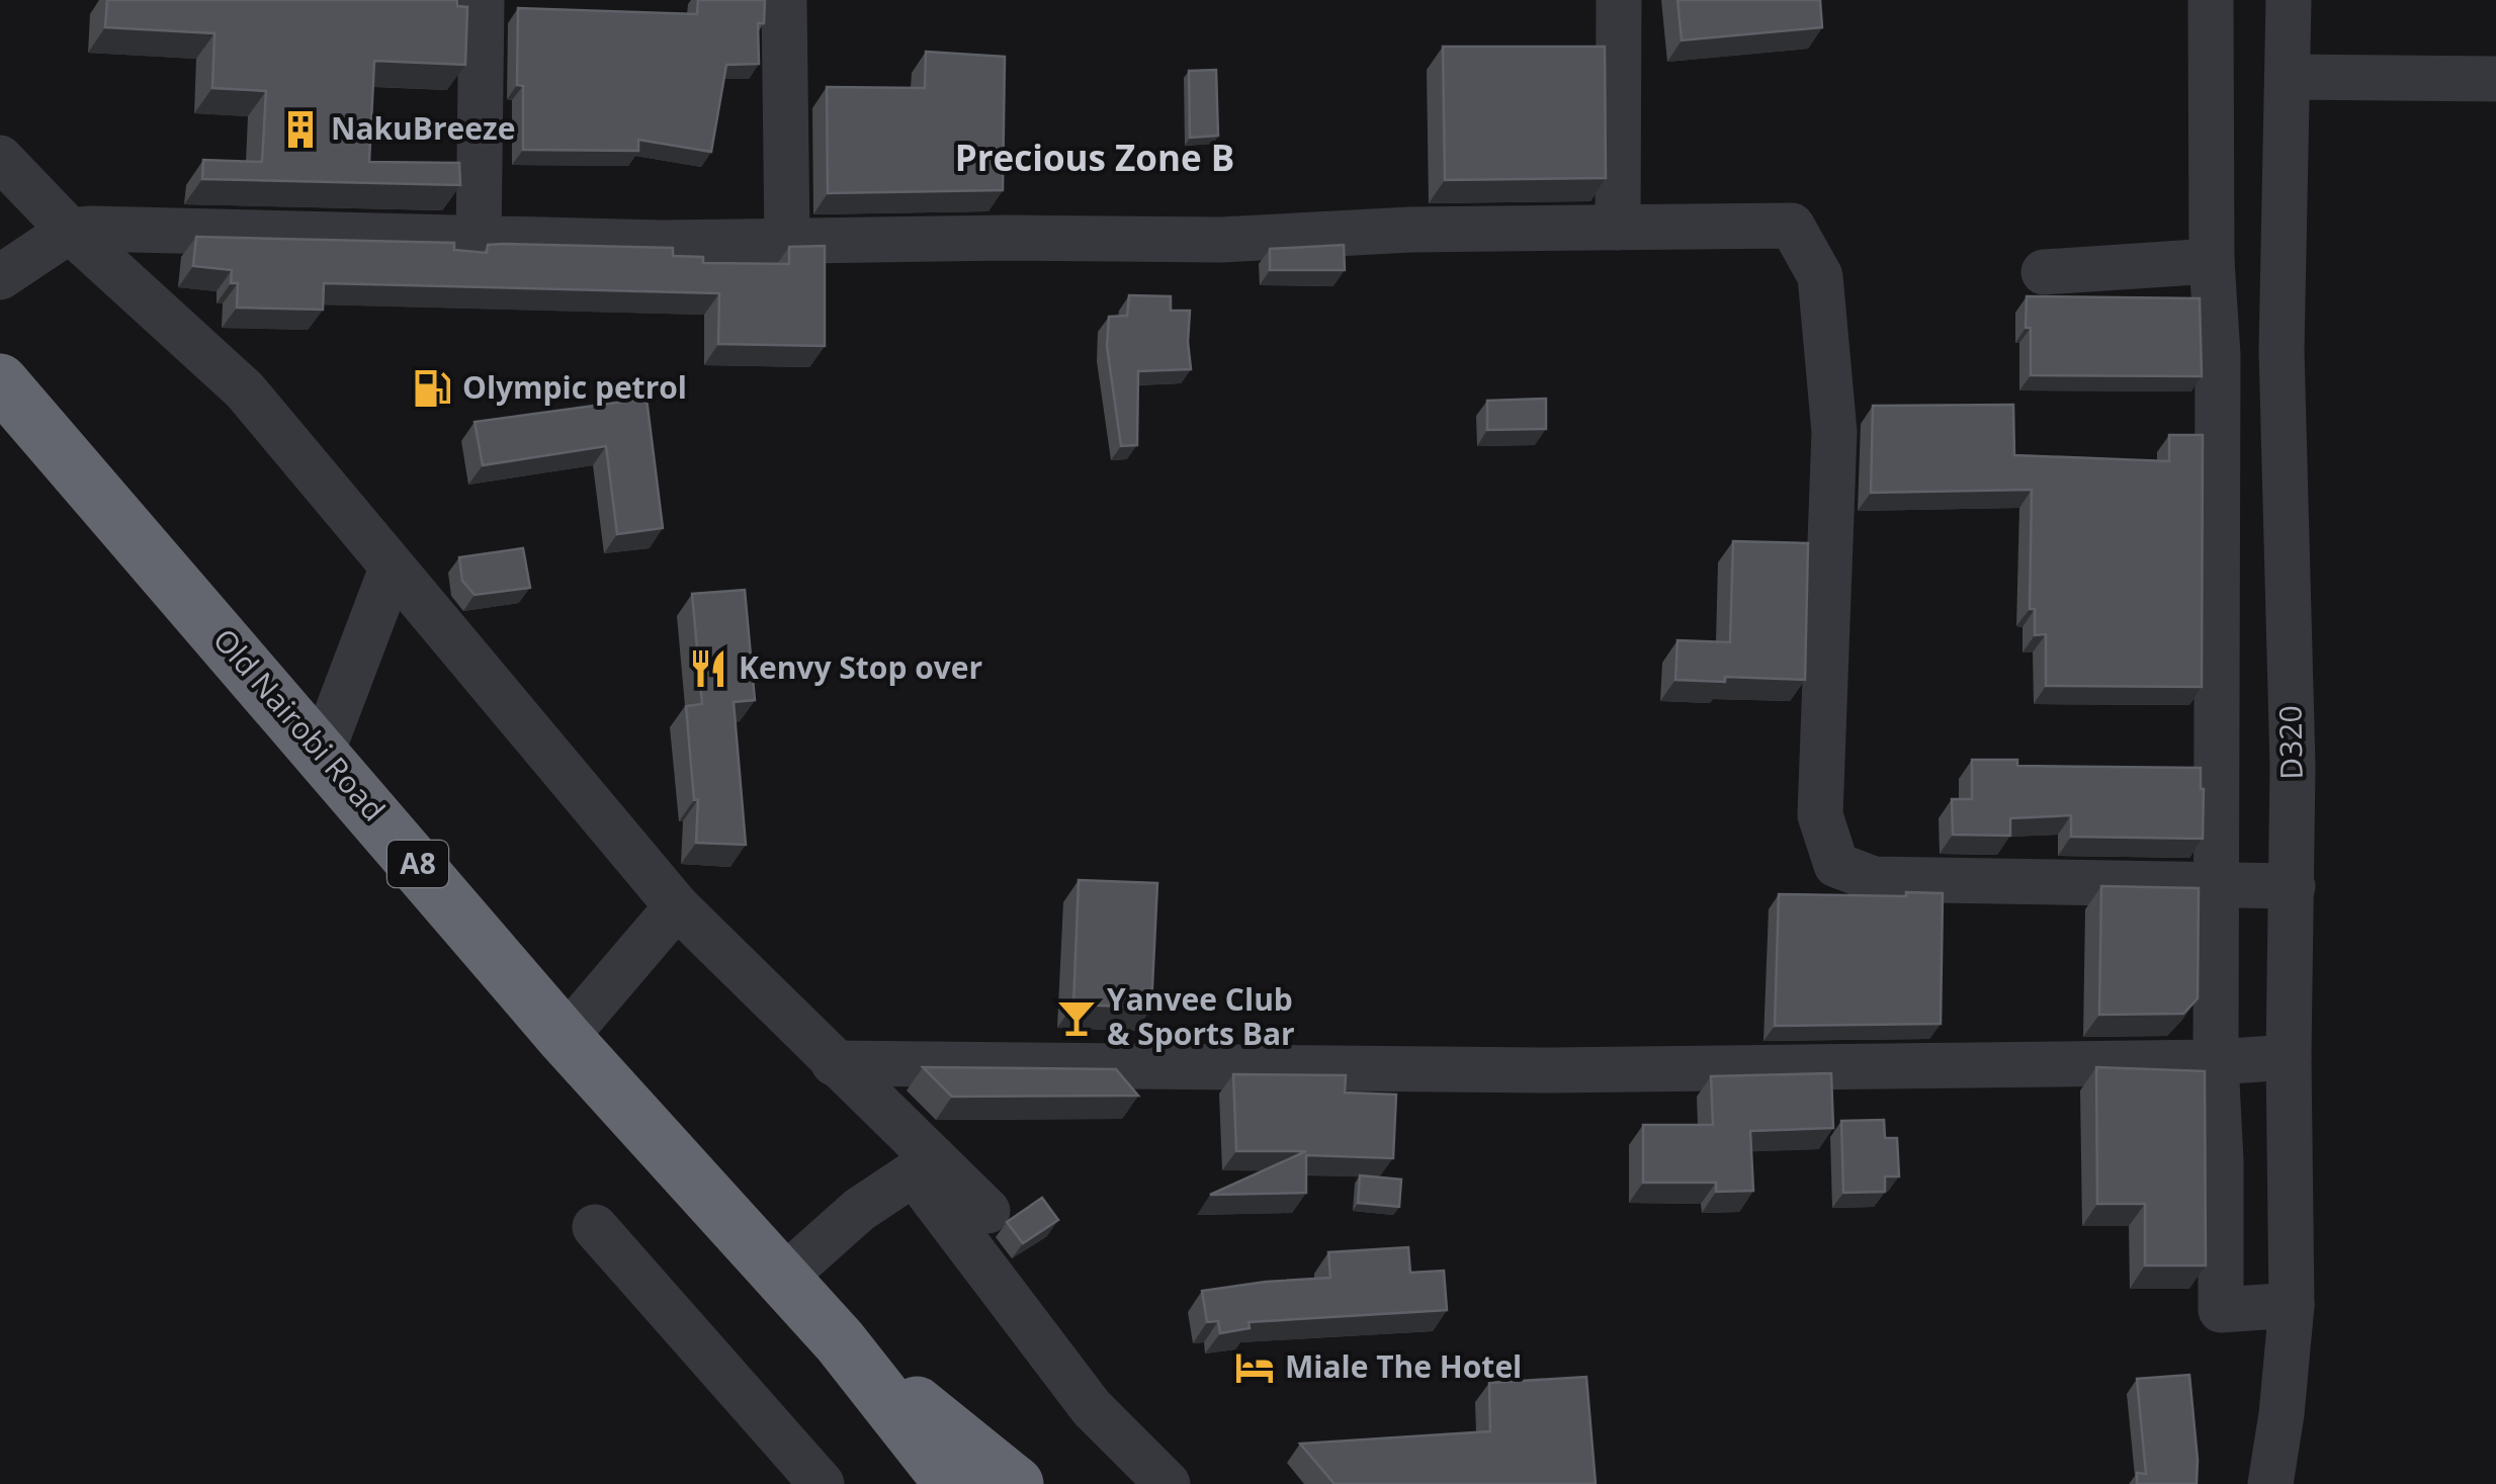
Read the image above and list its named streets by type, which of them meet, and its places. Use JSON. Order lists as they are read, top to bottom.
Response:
{
  "streets": {
    "highway": ["Old Nairobi Road", "A8"],
    "street": ["D320"]
  },
  "districts": ["Precious Zone B"],
  "places": {
    "building": ["NakuBreeze"],
    "fuel station": ["Olympic petrol"],
    "restaurant": ["Kenvy Stop over"],
    "bar": ["Yanvee Club & Sports Bar"],
    "hotel": ["Miale The Hotel"]
  }
}
